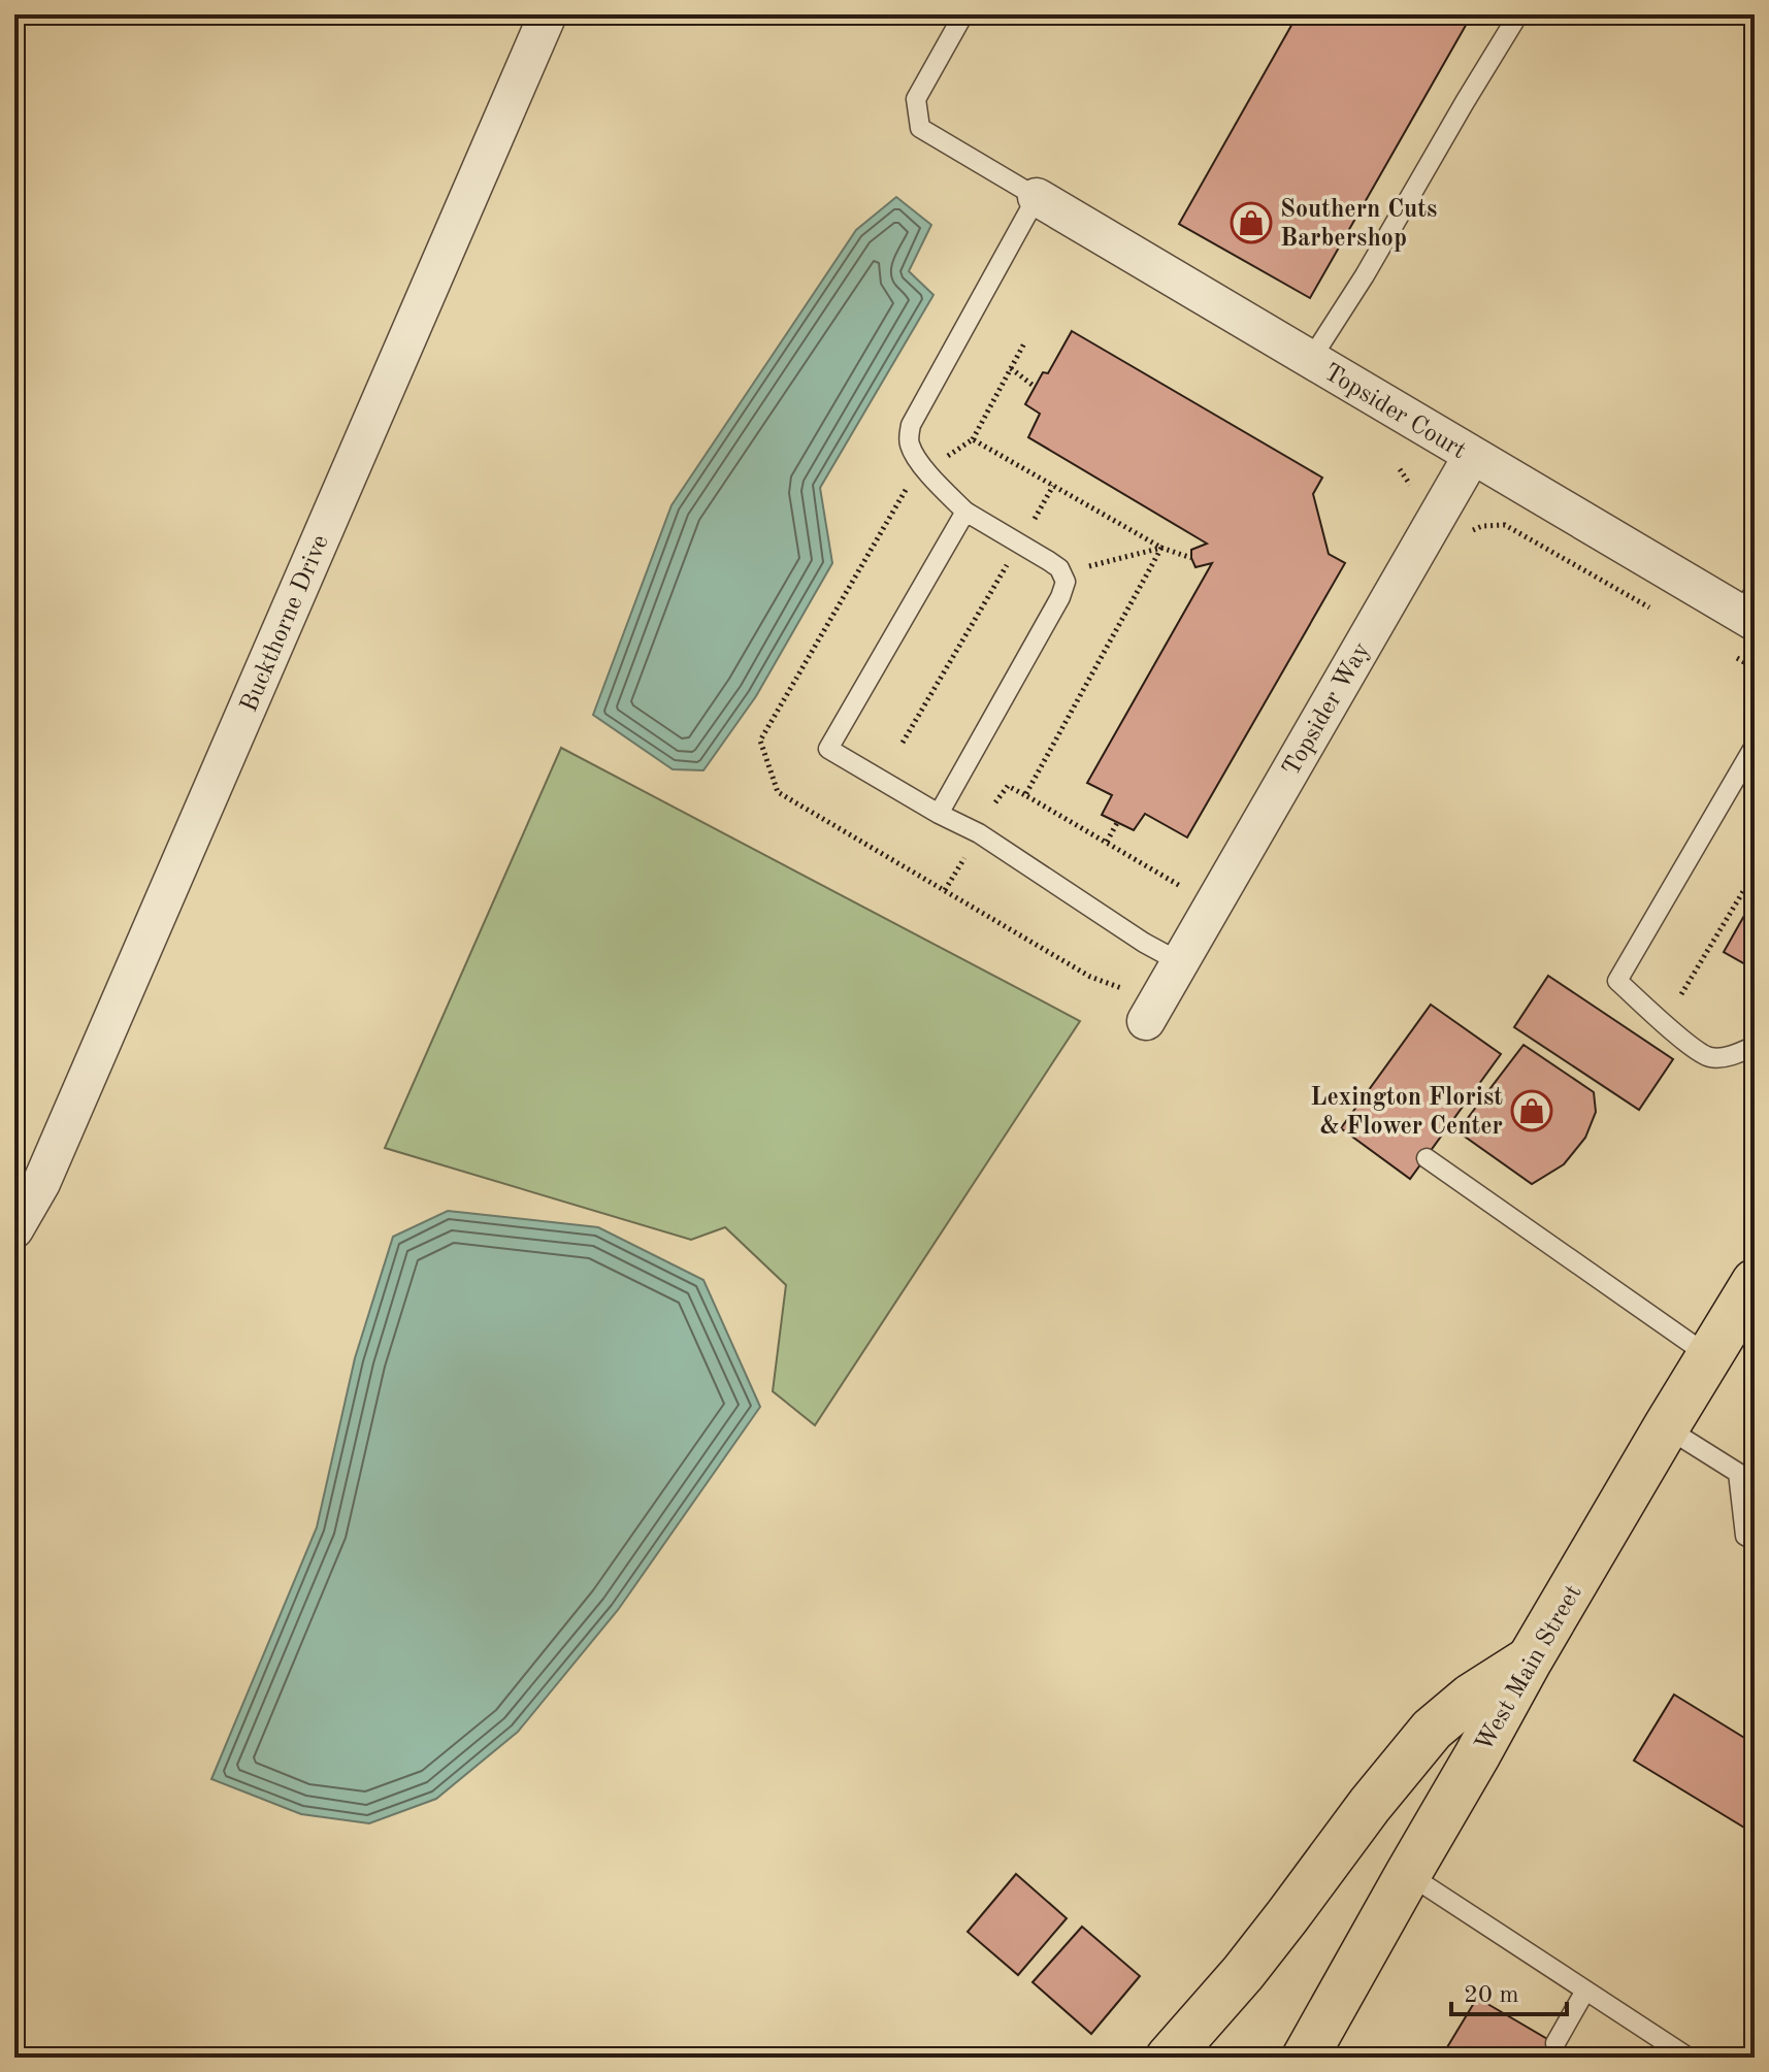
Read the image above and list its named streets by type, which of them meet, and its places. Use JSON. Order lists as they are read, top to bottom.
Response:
{
  "streets": {
    "main road": ["West Main Street"],
    "street": ["Topsider Court", "Buckthorne Drive", "Topsider Way"]
  },
  "crossings": [
    ["Topsider Court", "Topsider Way"]
  ],
  "places": {
    "shop": ["Southern Cuts Barbershop", "Lexington Florist & Flower Center"]
  },
  "scale_bar": "20 m"
}
